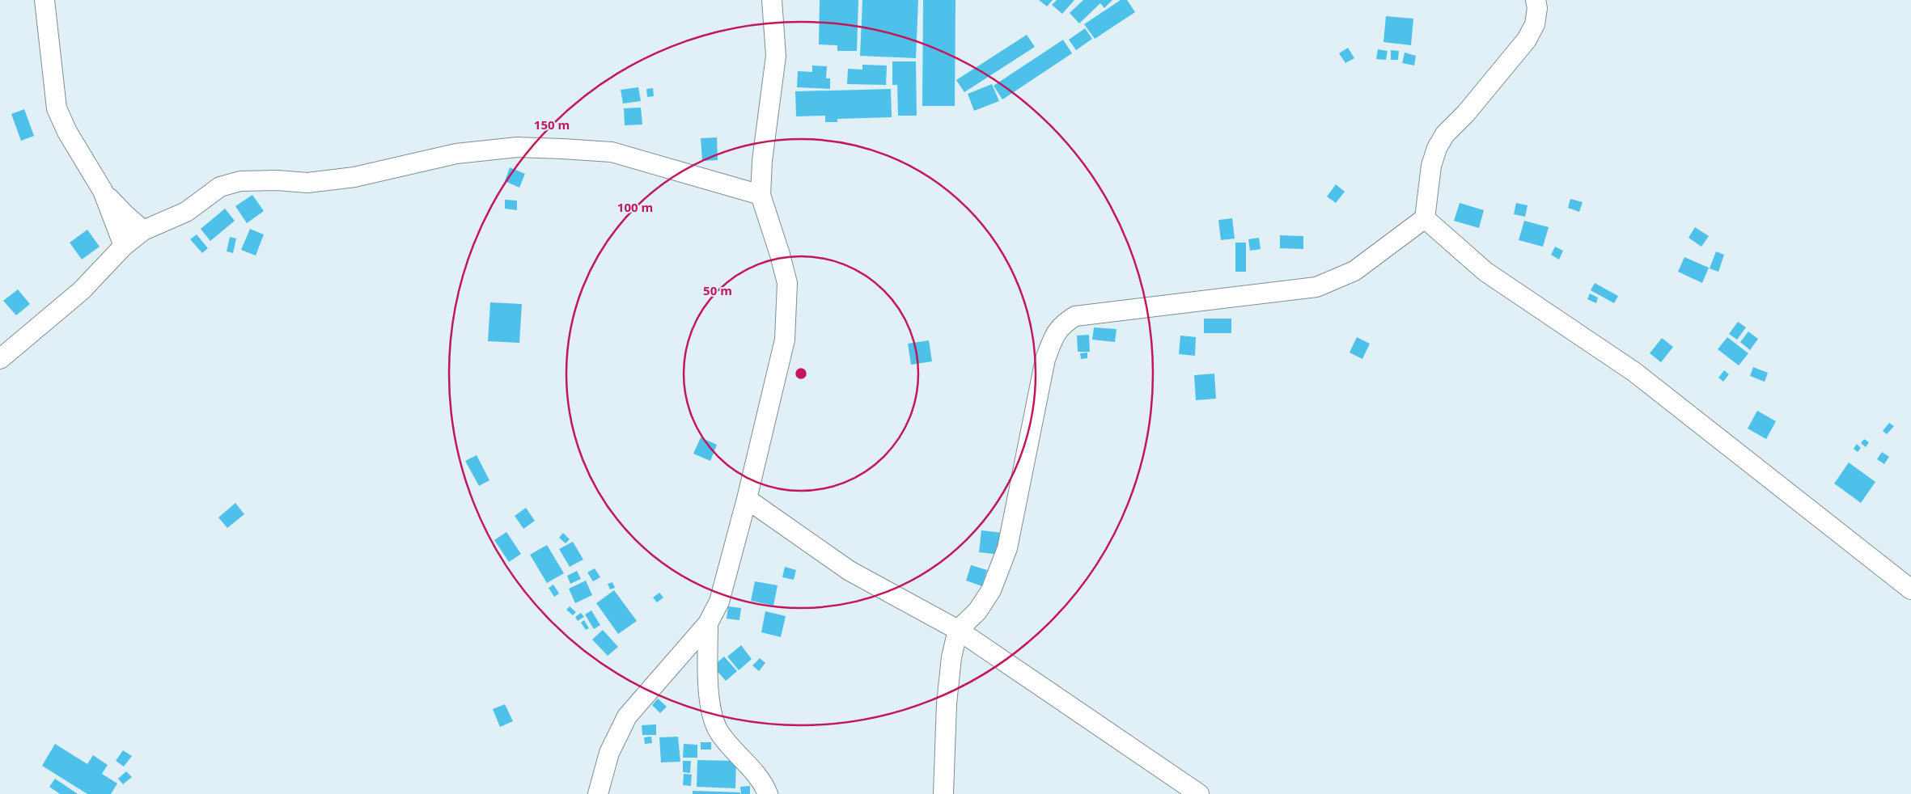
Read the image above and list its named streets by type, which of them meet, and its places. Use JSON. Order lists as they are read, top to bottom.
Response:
{
  "rings": ["150 m", "100 m", "50 m"]
}
